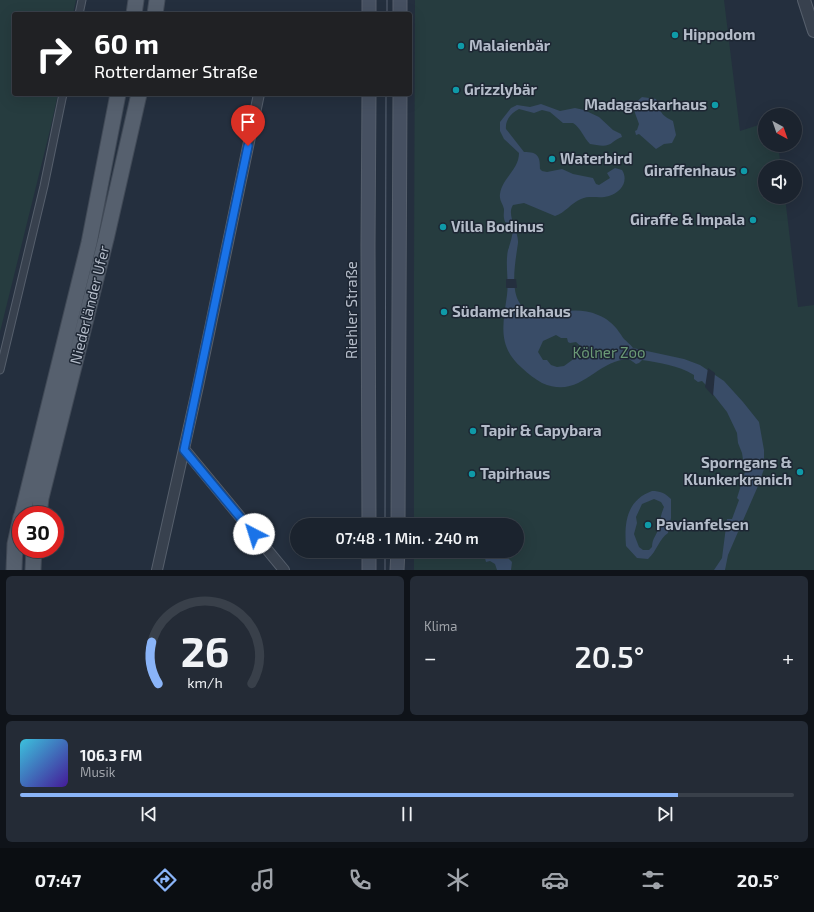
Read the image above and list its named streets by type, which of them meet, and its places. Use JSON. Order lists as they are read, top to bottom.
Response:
{
  "streets": {
    "main road": ["Niederländer Ufer", "Riehler Straße"]
  },
  "parks": ["Kölner Zoo"],
  "places": [
    "Hippodom",
    "Malaienbär",
    "Grizzlybär",
    "Madagaskarhaus",
    "Waterbird",
    "Giraffenhaus",
    "Giraffe & Impala",
    "Villa Bodinus",
    "Südamerikahaus",
    "Tapir & Capybara",
    "Sporngans & Klunkerkranich",
    "Tapirhaus",
    "Pavianfelsen"
  ],
  "north": "bottom right",
  "page": {
    "turn": ["60 m", "Rotterdamer Straße"],
    "limit": "30",
    "trip": "07:48 · 1 Min. · 240 m",
    "tile": "Klima",
    "heat": ["−", "20.5°", "+"],
    "song": ["106.3 FM", "Musik"],
    "tabs": ["07:47", "20.5°"],
    "gauge": ["26", "km/h"]
  }
}
